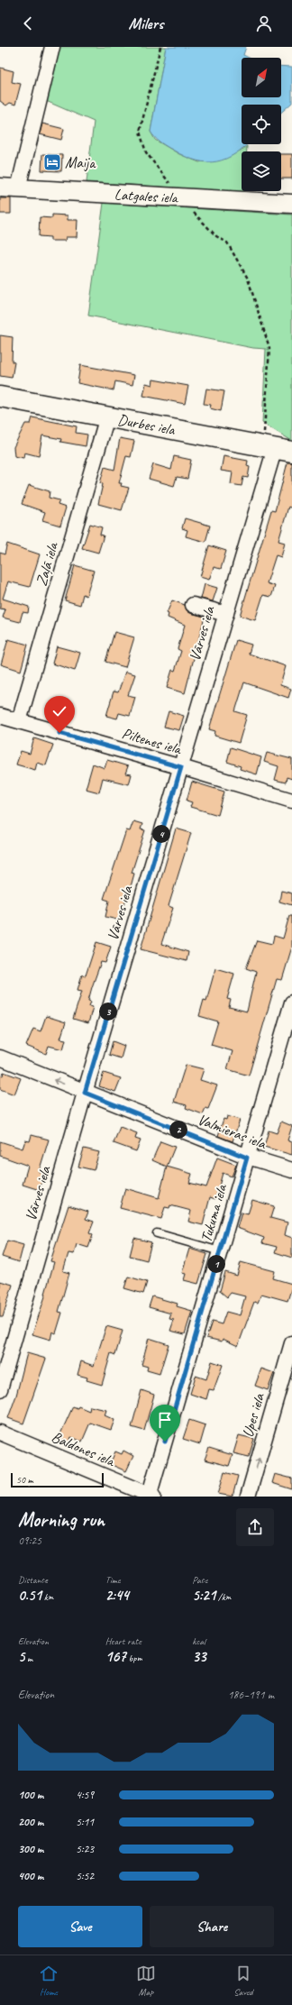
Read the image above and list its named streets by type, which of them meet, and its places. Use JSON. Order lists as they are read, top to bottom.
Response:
{
  "streets": {
    "main road": ["Durbes iela"],
    "street": [
      "Latgales iela",
      "Zaļā iela",
      "Vārves iela",
      "Piltenes iela",
      "Valmieras iela",
      "Tukuma iela",
      "Upes iela",
      "Baldones iela"
    ]
  },
  "crossings": [
    ["Durbes iela", "Zaļā iela"],
    ["Durbes iela", "Vārves iela"],
    ["Zaļā iela", "Piltenes iela"],
    ["Vārves iela", "Piltenes iela"],
    ["Vārves iela", "Valmieras iela"],
    ["Valmieras iela", "Tukuma iela"],
    ["Tukuma iela", "Baldones iela"]
  ],
  "one_way": ["Upes iela"],
  "places": {
    "hotel": ["Maija"]
  },
  "scale_bar": "50 m",
  "north": "top right",
  "page": {
    "header": "Milers",
    "pins": [
      "4",
      "3",
      "2",
      "1"
    ],
    "scale": "50 m",
    "heading": ["Morning run", "09:25"],
    "stats": [
      ["Distance", "0.51 km"],
      ["Time", "2:44"],
      ["Pace", "5:21 /km"],
      ["Elevation", "5 m"],
      ["Heart rate", "167 bpm"],
      ["kcal", "33"]
    ],
    "chart": ["Elevation", "186–191 m"],
    "list": [
      {
        "name": "100 m",
        "note": "4:59"
      },
      {
        "name": "200 m",
        "note": "5:11"
      },
      {
        "name": "300 m",
        "note": "5:23"
      },
      {
        "name": "400 m",
        "note": "5:52"
      }
    ],
    "buttons": ["Save", "Share"],
    "tabs": ["Home", "Map", "Saved"]
  }
}
